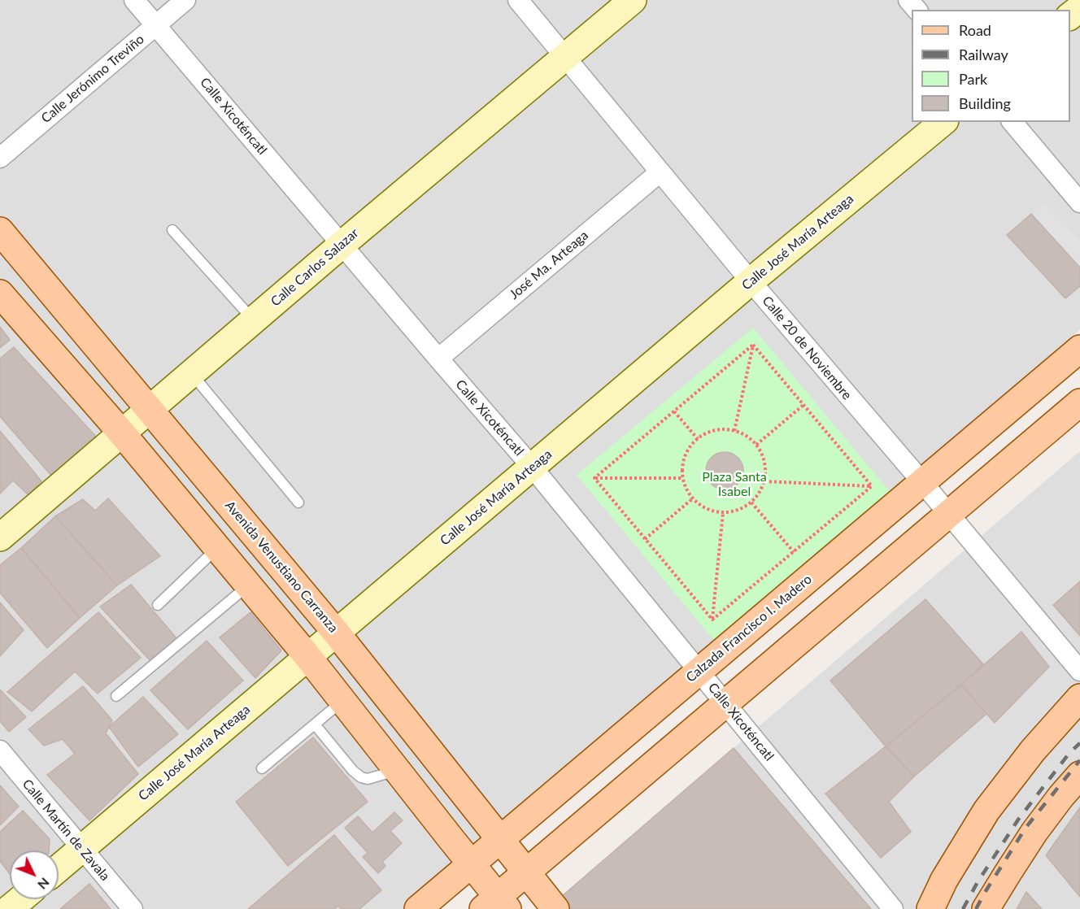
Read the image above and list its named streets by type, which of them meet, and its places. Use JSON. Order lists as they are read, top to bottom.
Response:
{
  "streets": {
    "main road": ["Avenida Venustiano Carranza", "Calzada Francisco I. Madero"],
    "street": [
      "Calle Jerónimo Treviño",
      "Calle Xicoténcatl",
      "Calle José María Arteaga",
      "José Ma. Arteaga",
      "Calle Carlos Salazar",
      "Calle 20 de Noviembre",
      "Calle Martín de Zavala"
    ]
  },
  "crossings": [
    ["Calle Jerónimo Treviño", "Calle Xicoténcatl"],
    ["Calle Xicoténcatl", "Calle José María Arteaga"],
    ["Calle Xicoténcatl", "José Ma. Arteaga"],
    ["Calle Xicoténcatl", "Calle Carlos Salazar"],
    ["Calle Xicoténcatl", "Calzada Francisco I. Madero"],
    ["Calle José María Arteaga", "Calle 20 de Noviembre"],
    ["Calle José María Arteaga", "Avenida Venustiano Carranza"],
    ["Calle José María Arteaga", "Calle Martín de Zavala"],
    ["José Ma. Arteaga", "Calle 20 de Noviembre"],
    ["Calle Carlos Salazar", "Calle 20 de Noviembre"],
    ["Calle Carlos Salazar", "Avenida Venustiano Carranza"],
    ["Calle 20 de Noviembre", "Calzada Francisco I. Madero"],
    ["Avenida Venustiano Carranza", "Calzada Francisco I. Madero"]
  ],
  "parks": ["Plaza Santa Isabel"],
  "legend": [
    "Road",
    "Railway",
    "Park",
    "Building"
  ],
  "north": "bottom right"
}
